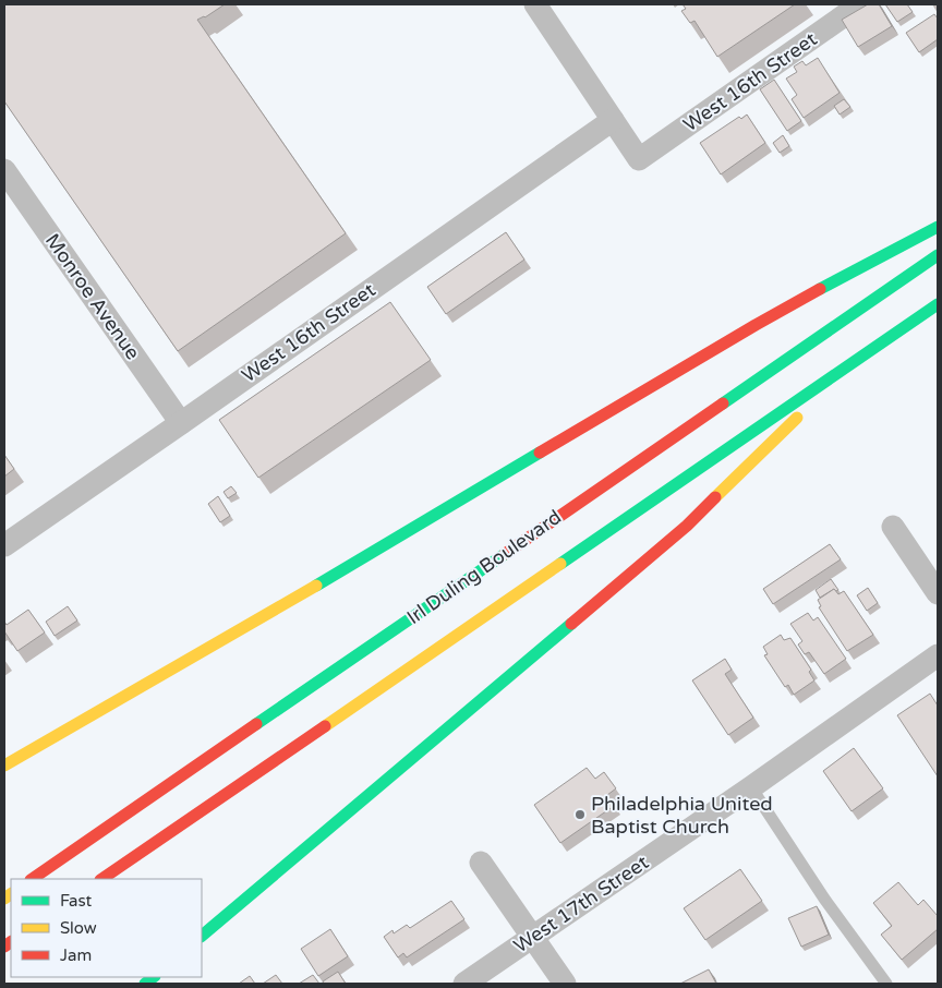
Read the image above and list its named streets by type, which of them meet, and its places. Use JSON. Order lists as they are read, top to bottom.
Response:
{
  "streets": {
    "highway": ["Irl Duling Boulevard"],
    "street": ["West 16th Street", "Monroe Avenue", "West 17th Street"]
  },
  "crossings": [
    ["West 16th Street", "Monroe Avenue"]
  ],
  "places": ["Philadelphia United Baptist Church"],
  "legend": ["Fast", "Slow", "Jam"]
}
